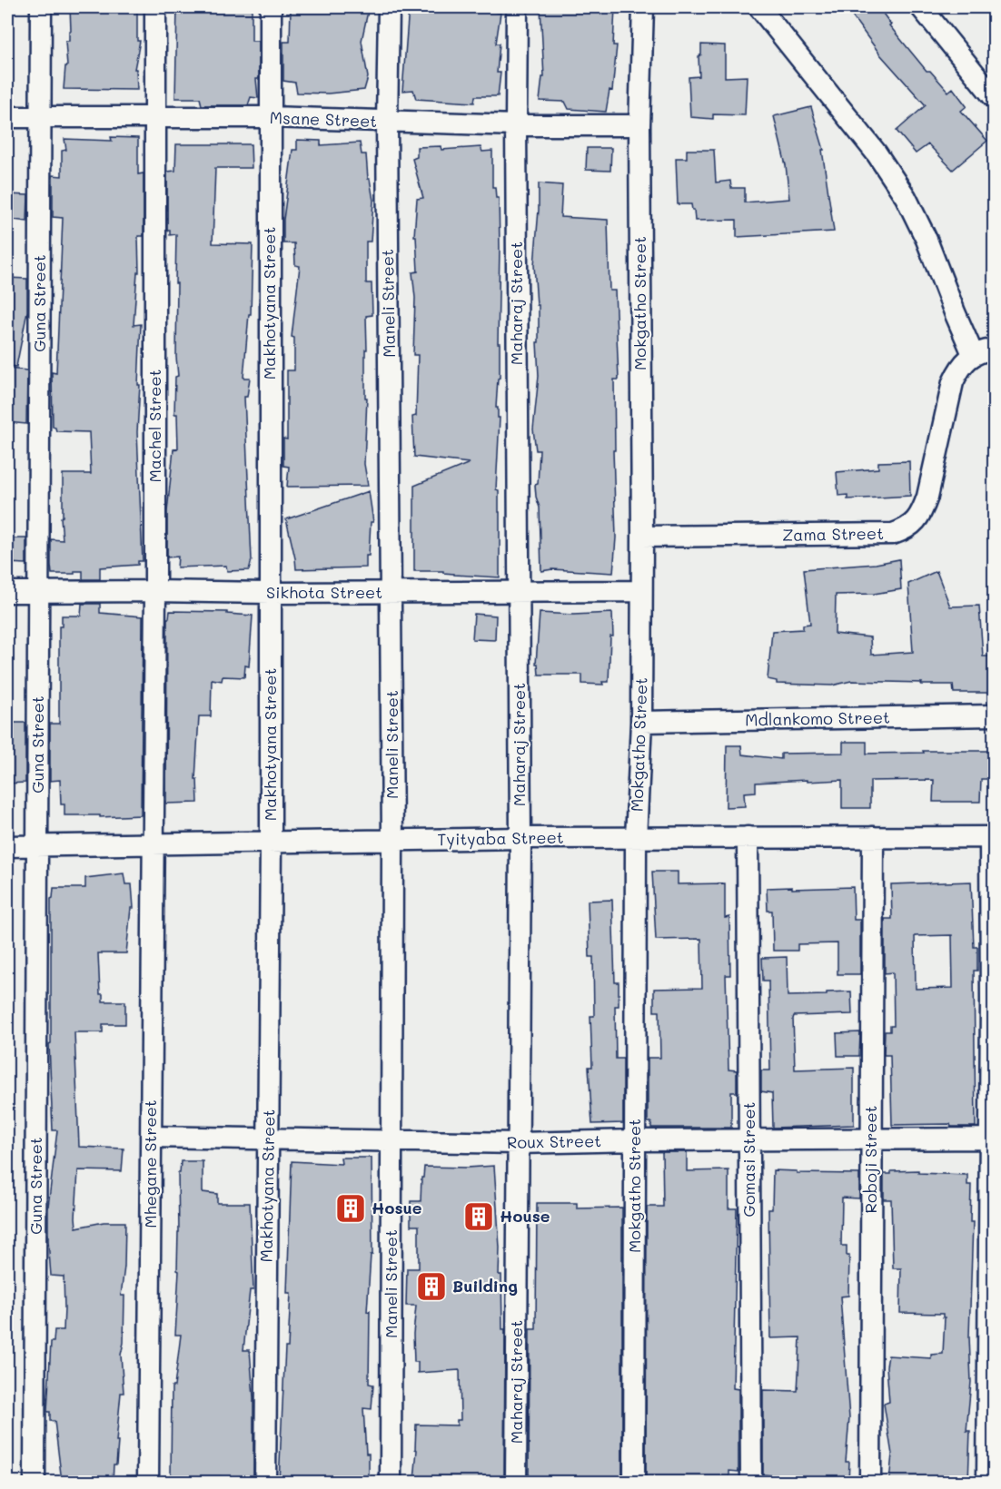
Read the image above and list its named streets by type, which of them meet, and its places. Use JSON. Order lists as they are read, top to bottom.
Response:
{
  "streets": {
    "street": [
      "Msane Street",
      "Guna Street",
      "Makhotyana Street",
      "Maneli Street",
      "Maharaj Street",
      "Mokgatho Street",
      "Machel Street",
      "Zama Street",
      "Sikhota Street",
      "Mdlankomo Street",
      "Tyityaba Street",
      "Roux Street",
      "Gomasi Street",
      "Roboji Street",
      "Mhegane Street"
    ]
  },
  "crossings": [
    ["Msane Street", "Guna Street"],
    ["Msane Street", "Makhotyana Street"],
    ["Msane Street", "Maneli Street"],
    ["Msane Street", "Maharaj Street"],
    ["Msane Street", "Mokgatho Street"],
    ["Msane Street", "Machel Street"],
    ["Guna Street", "Sikhota Street"],
    ["Guna Street", "Tyityaba Street"],
    ["Makhotyana Street", "Sikhota Street"],
    ["Makhotyana Street", "Tyityaba Street"],
    ["Makhotyana Street", "Roux Street"],
    ["Maneli Street", "Sikhota Street"],
    ["Maneli Street", "Tyityaba Street"],
    ["Maneli Street", "Roux Street"],
    ["Maharaj Street", "Sikhota Street"],
    ["Maharaj Street", "Tyityaba Street"],
    ["Maharaj Street", "Roux Street"],
    ["Mokgatho Street", "Zama Street"],
    ["Mokgatho Street", "Sikhota Street"],
    ["Mokgatho Street", "Mdlankomo Street"],
    ["Mokgatho Street", "Tyityaba Street"],
    ["Mokgatho Street", "Roux Street"],
    ["Machel Street", "Sikhota Street"],
    ["Machel Street", "Tyityaba Street"],
    ["Machel Street", "Mhegane Street"],
    ["Tyityaba Street", "Gomasi Street"],
    ["Tyityaba Street", "Roboji Street"],
    ["Tyityaba Street", "Mhegane Street"],
    ["Roux Street", "Gomasi Street"],
    ["Roux Street", "Roboji Street"],
    ["Roux Street", "Mhegane Street"]
  ],
  "places": {
    "building": ["Hosue", "House", "Building"]
  }
}
